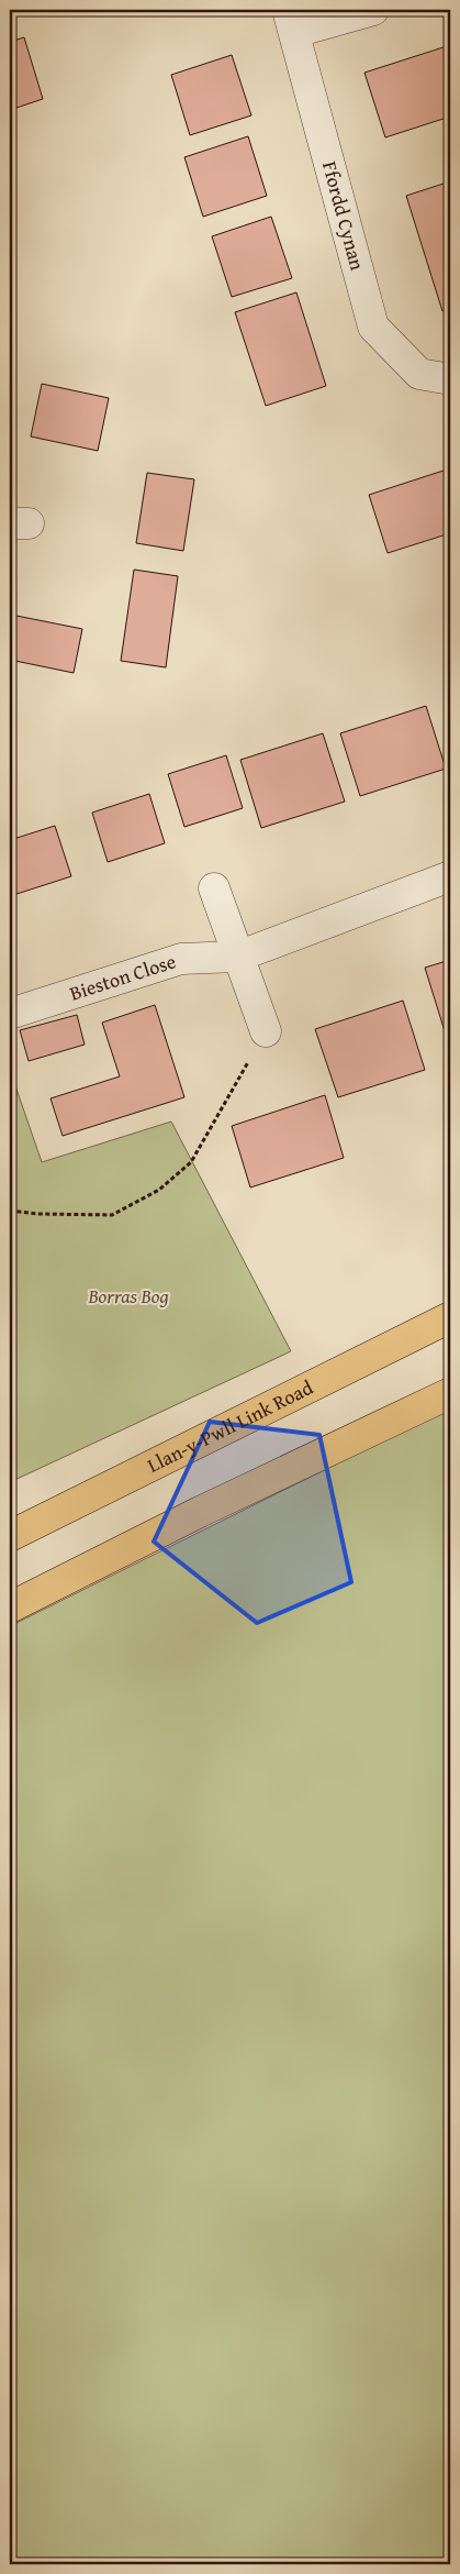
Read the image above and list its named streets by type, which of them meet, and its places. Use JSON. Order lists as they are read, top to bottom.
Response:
{
  "streets": {
    "highway": ["Llan-y-Pwll Link Road"],
    "street": ["Ffordd Cynan", "Bieston Close"]
  },
  "parks": ["Borras Bog"]
}
